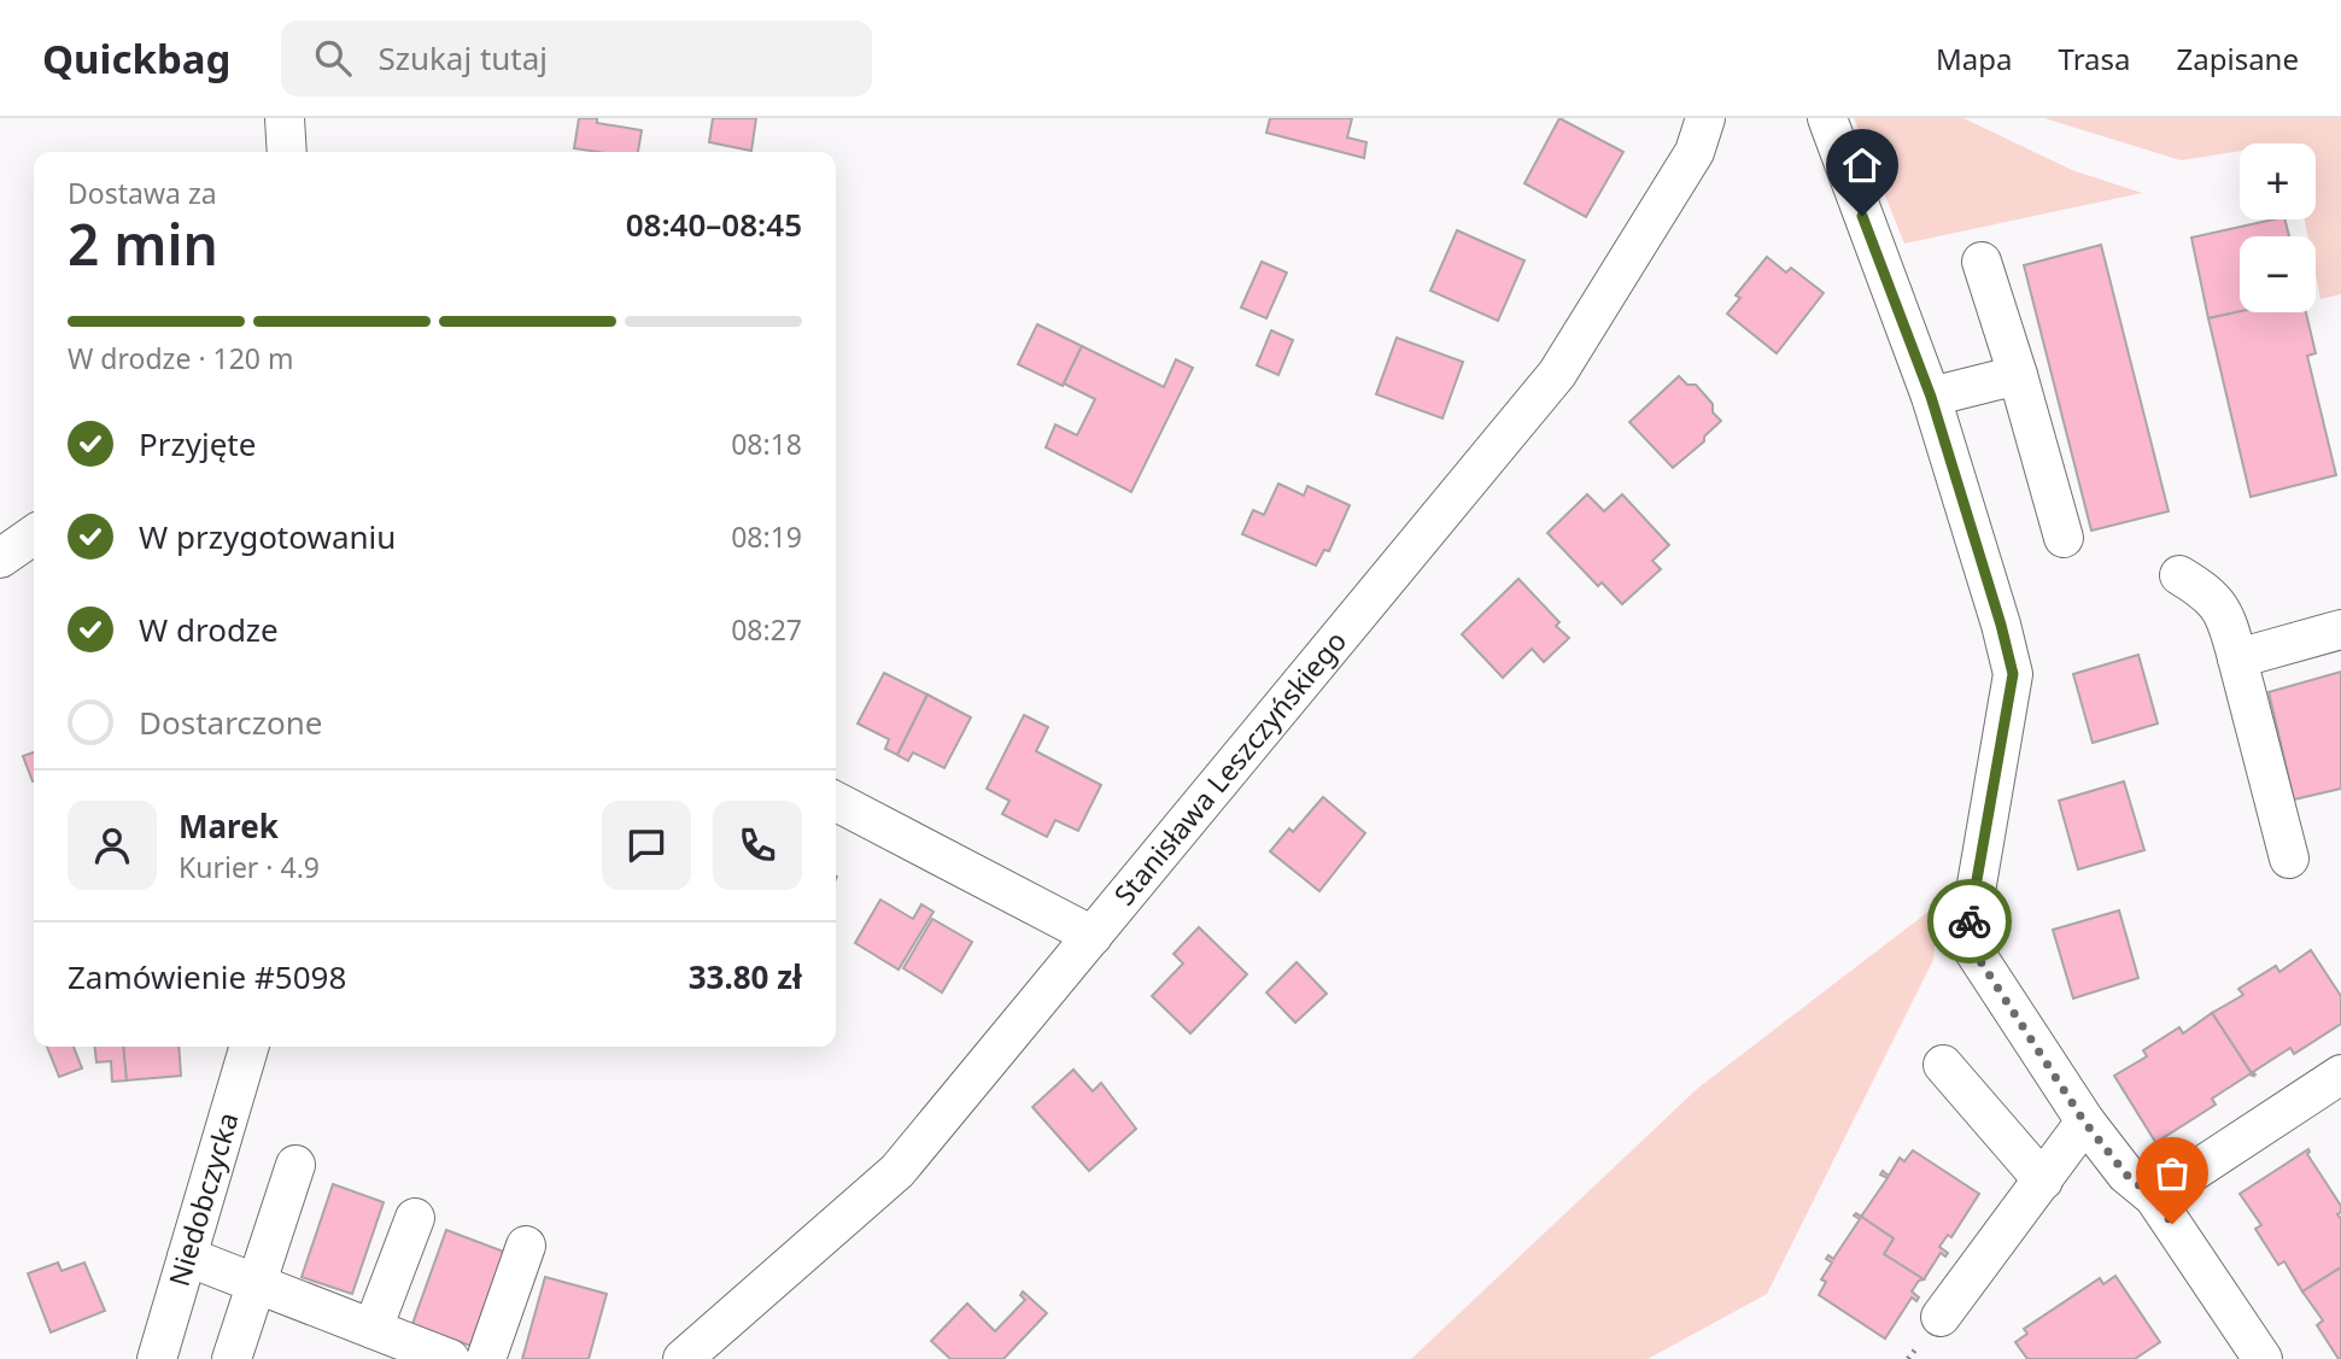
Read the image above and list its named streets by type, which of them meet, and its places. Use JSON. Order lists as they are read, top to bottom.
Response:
{
  "streets": {
    "street": ["Stanisława Leszczyńskiego", "Niedobczycka"]
  },
  "page": {
    "header": "Quickbag",
    "search": "Szukaj tutaj",
    "nav": ["Mapa", "Trasa", "Zapisane"],
    "map_buttons": ["+", "−"],
    "heading": ["2 min", "Dostawa za", "08:40–08:45"],
    "panel": [
      "Marek",
      "Kurier · 4.9",
      "Zamówienie #5098",
      "33.80 zł"
    ],
    "bar": "W drodze · 120 m",
    "list": [
      ["Przyjęte", "08:18"],
      ["W przygotowaniu", "08:19"],
      ["W drodze", "08:27"],
      "Dostarczone"
    ]
  }
}
